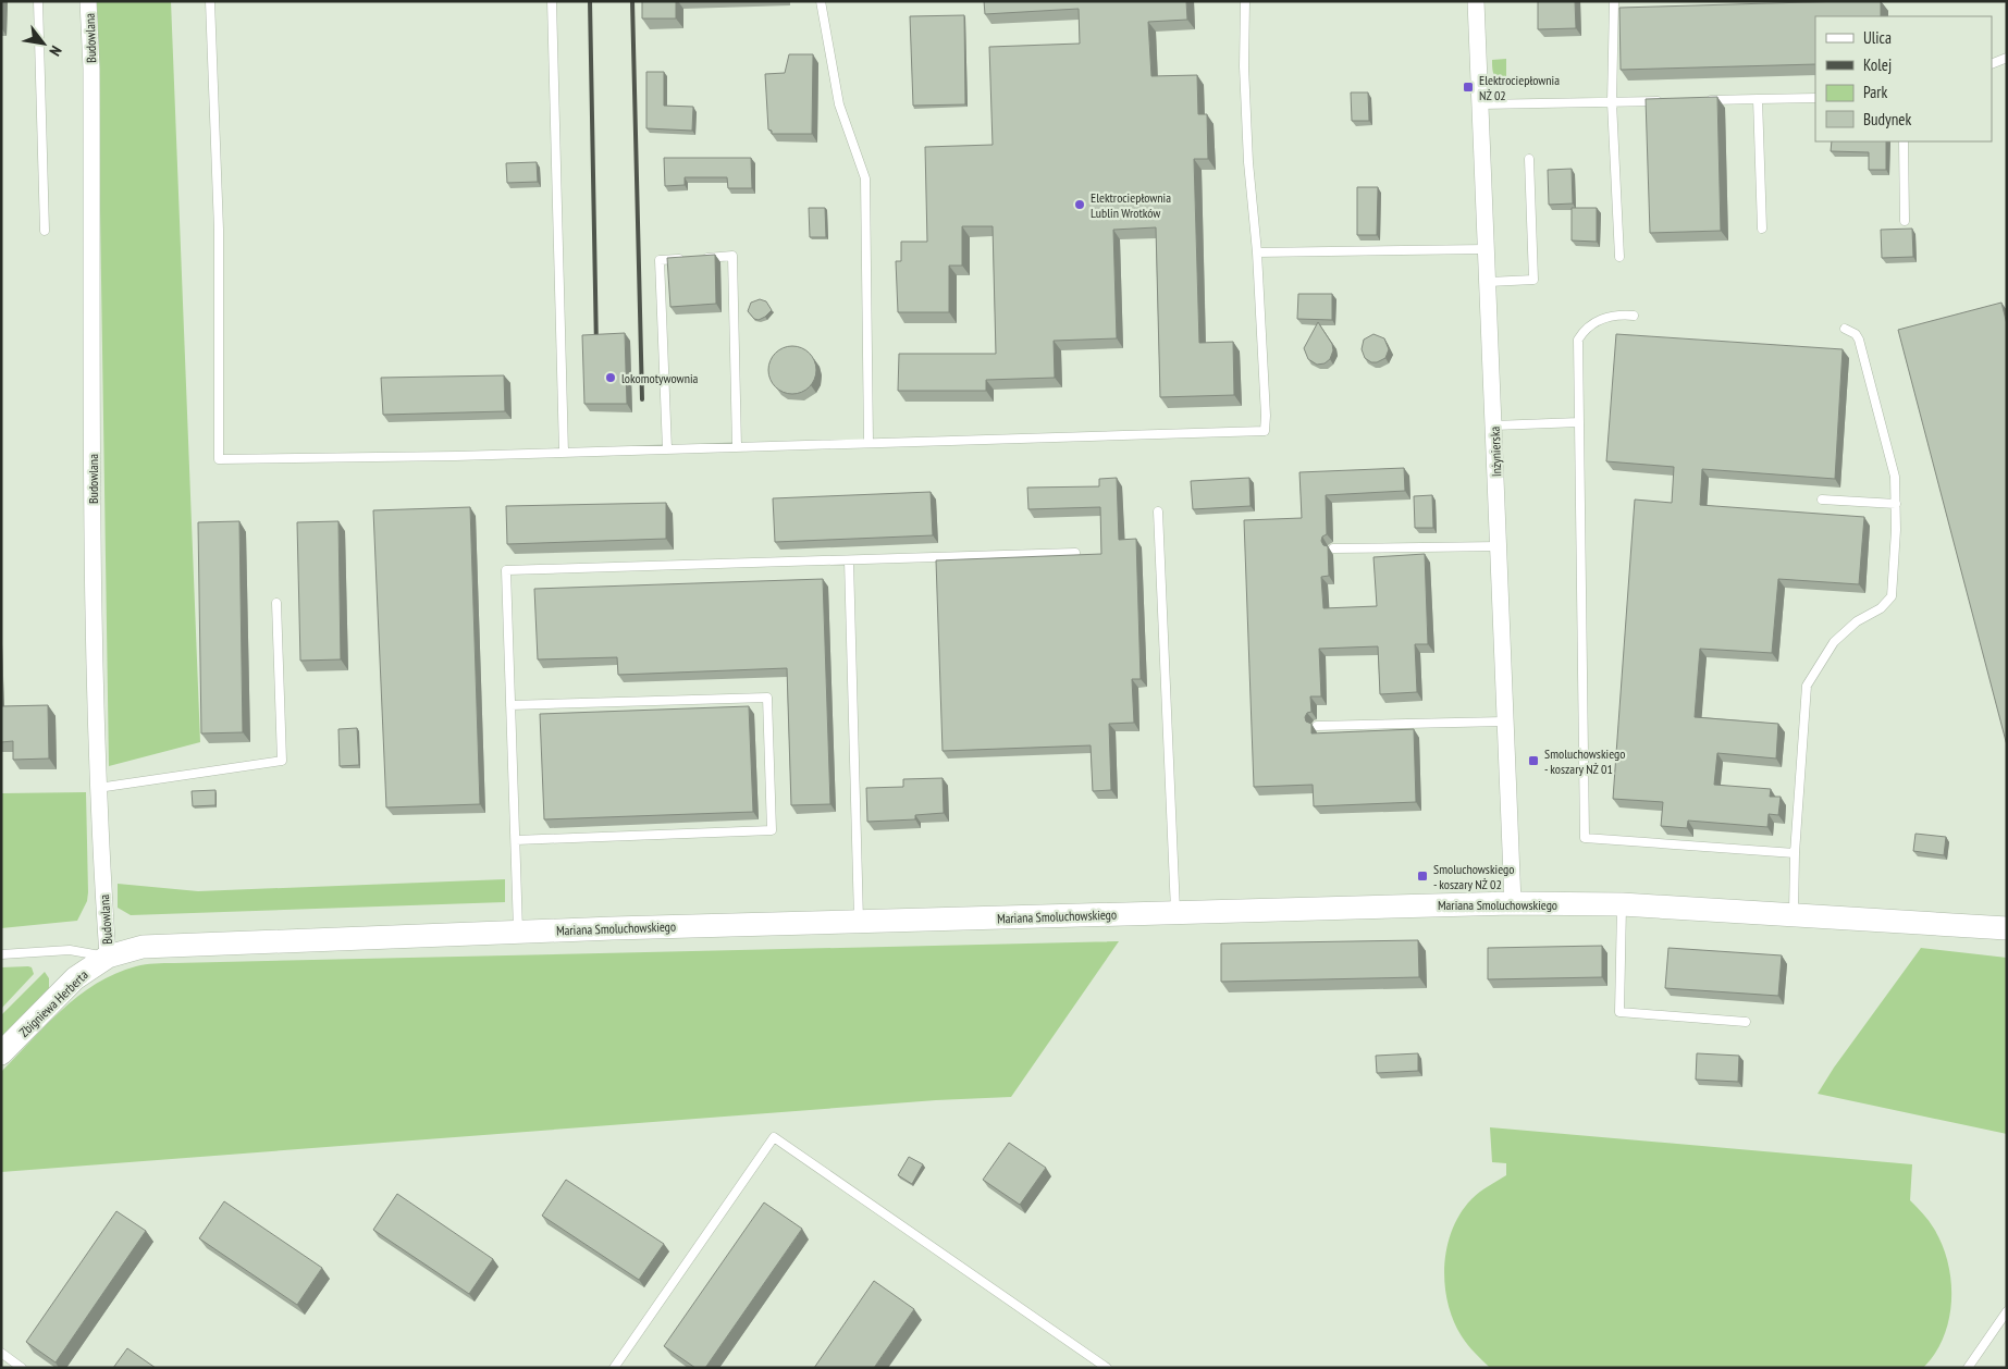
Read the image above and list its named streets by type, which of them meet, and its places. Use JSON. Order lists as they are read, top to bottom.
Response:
{
  "streets": {
    "street": [
      "Budowlana",
      "Inżynierska",
      "Mariana Smoluchowskiego",
      "Zbigniewa Herberta"
    ]
  },
  "crossings": [
    ["Budowlana", "Mariana Smoluchowskiego"],
    ["Budowlana", "Zbigniewa Herberta"],
    ["Inżynierska", "Mariana Smoluchowskiego"],
    ["Mariana Smoluchowskiego", "Zbigniewa Herberta"]
  ],
  "places": {
    "transit": ["Elektrociepłownia NŻ 02", "Smoluchowskiego - koszary NŻ 01", "Smoluchowskiego - koszary NŻ 02"],
    "other": ["Elektrociepłownia Lublin Wrotków", "lokomotywownia"]
  },
  "legend": [
    "Ulica",
    "Kolej",
    "Park",
    "Budynek"
  ],
  "north": "bottom right"
}
